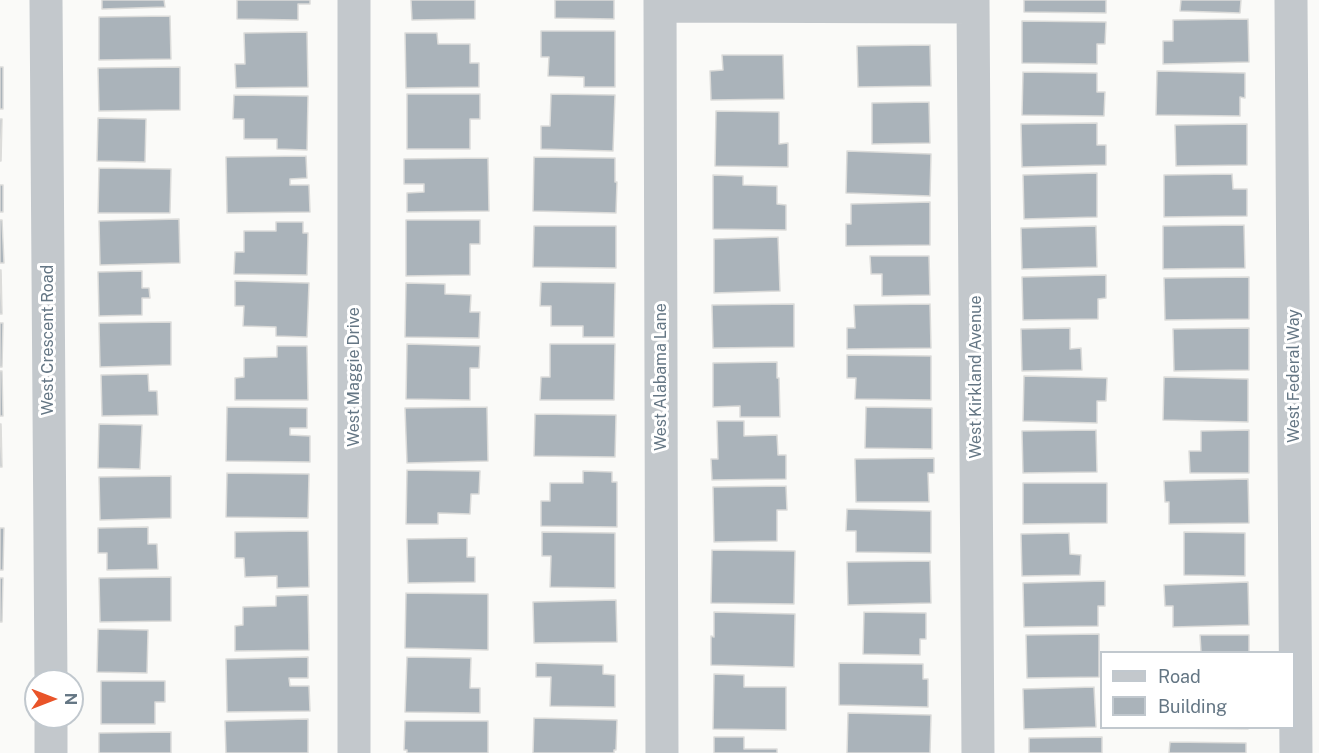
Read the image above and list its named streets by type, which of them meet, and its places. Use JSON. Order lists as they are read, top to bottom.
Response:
{
  "streets": {
    "street": [
      "West Crescent Road",
      "West Federal Way",
      "West Maggie Drive",
      "West Alabama Lane",
      "West Kirkland Avenue"
    ]
  },
  "legend": ["Road", "Building"],
  "north": "right"
}
